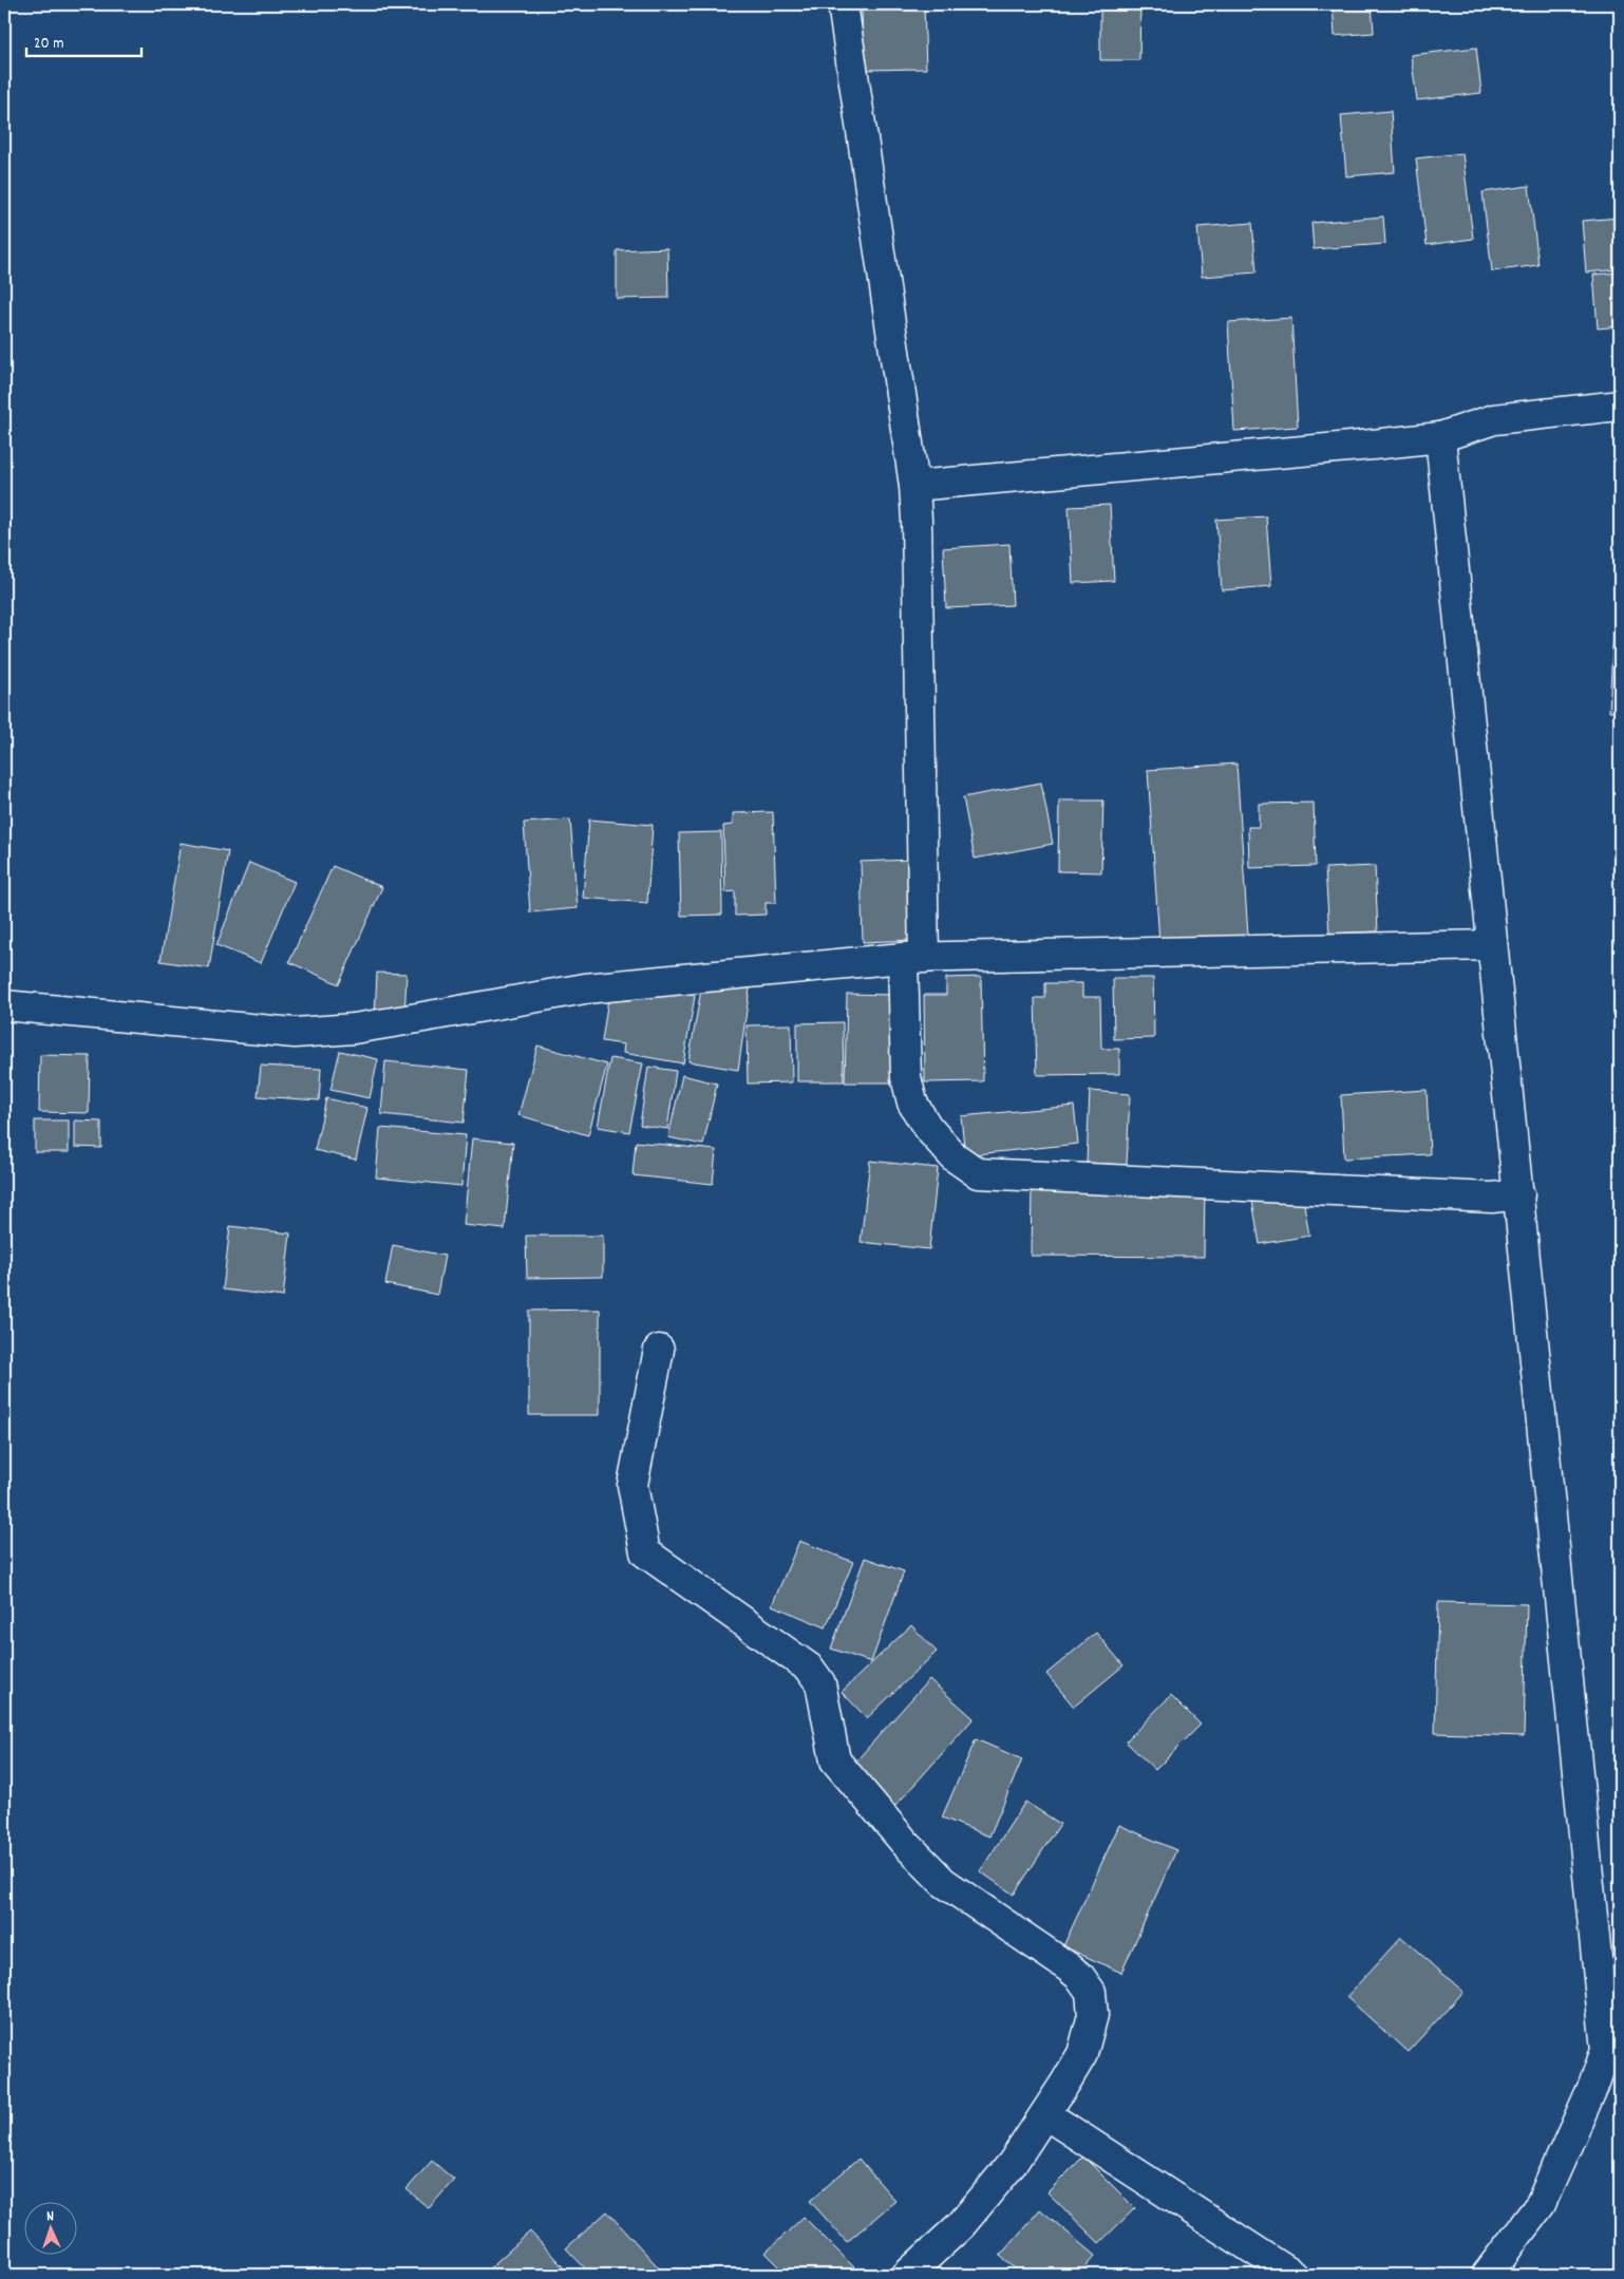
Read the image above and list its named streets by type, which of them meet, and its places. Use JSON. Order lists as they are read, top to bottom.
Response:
{
  "scale_bar": "20 m",
  "north": "top"
}
